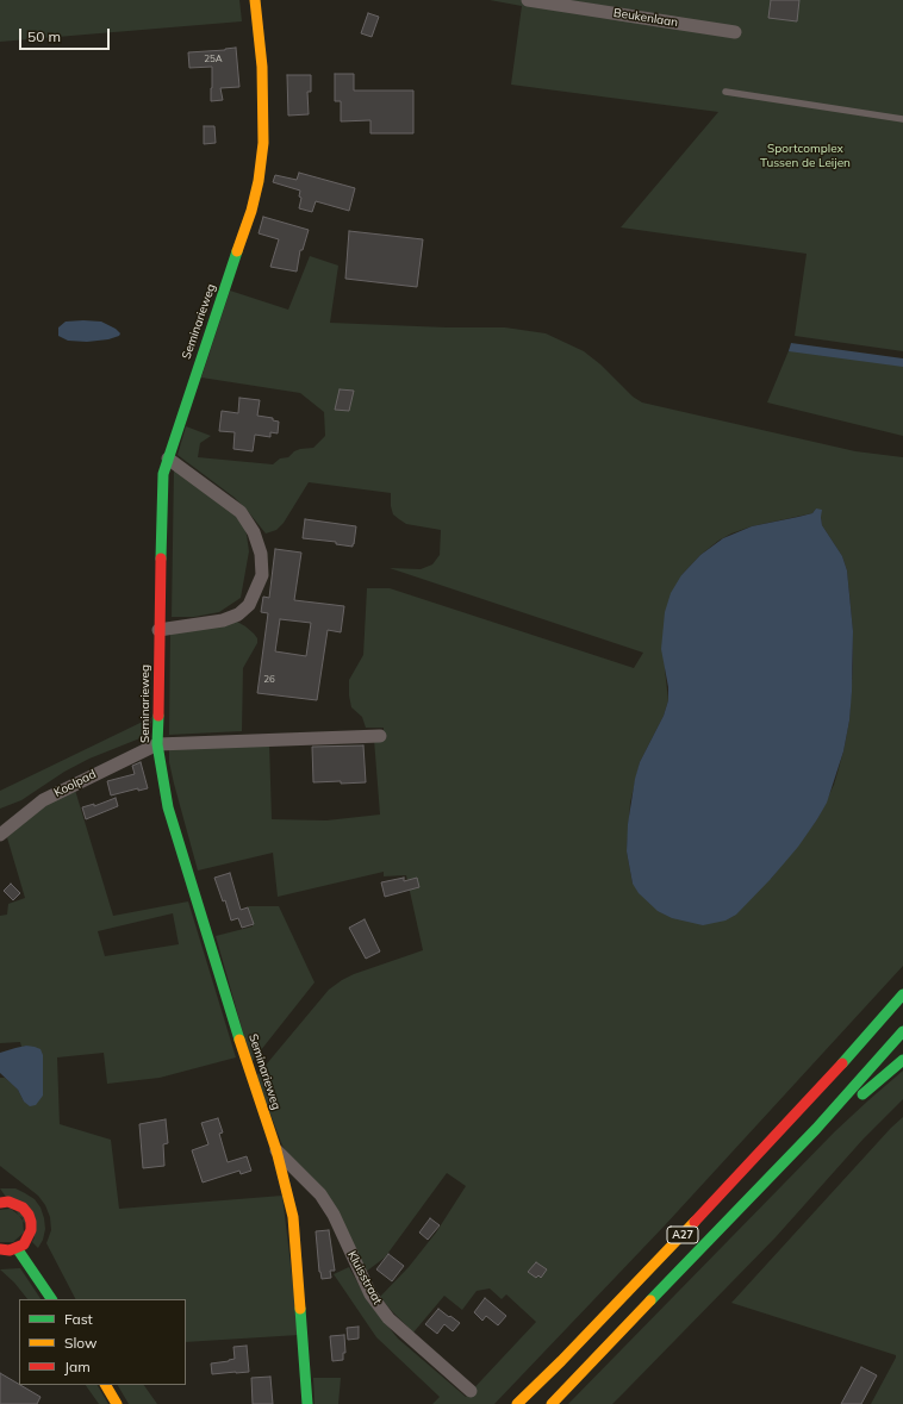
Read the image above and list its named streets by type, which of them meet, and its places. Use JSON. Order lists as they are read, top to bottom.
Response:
{
  "streets": {
    "main road": ["Seminarieweg", "A27"],
    "street": ["Beukenlaan", "Koolpad", "Kluisstraat"]
  },
  "crossings": [
    ["Seminarieweg", "Koolpad"],
    ["Seminarieweg", "Kluisstraat"]
  ],
  "parks": ["Sportcomplex Tussen de Leijen"],
  "house_numbers": ["25A", "26"],
  "legend": ["Fast", "Slow", "Jam"],
  "scale_bar": "50 m"
}
